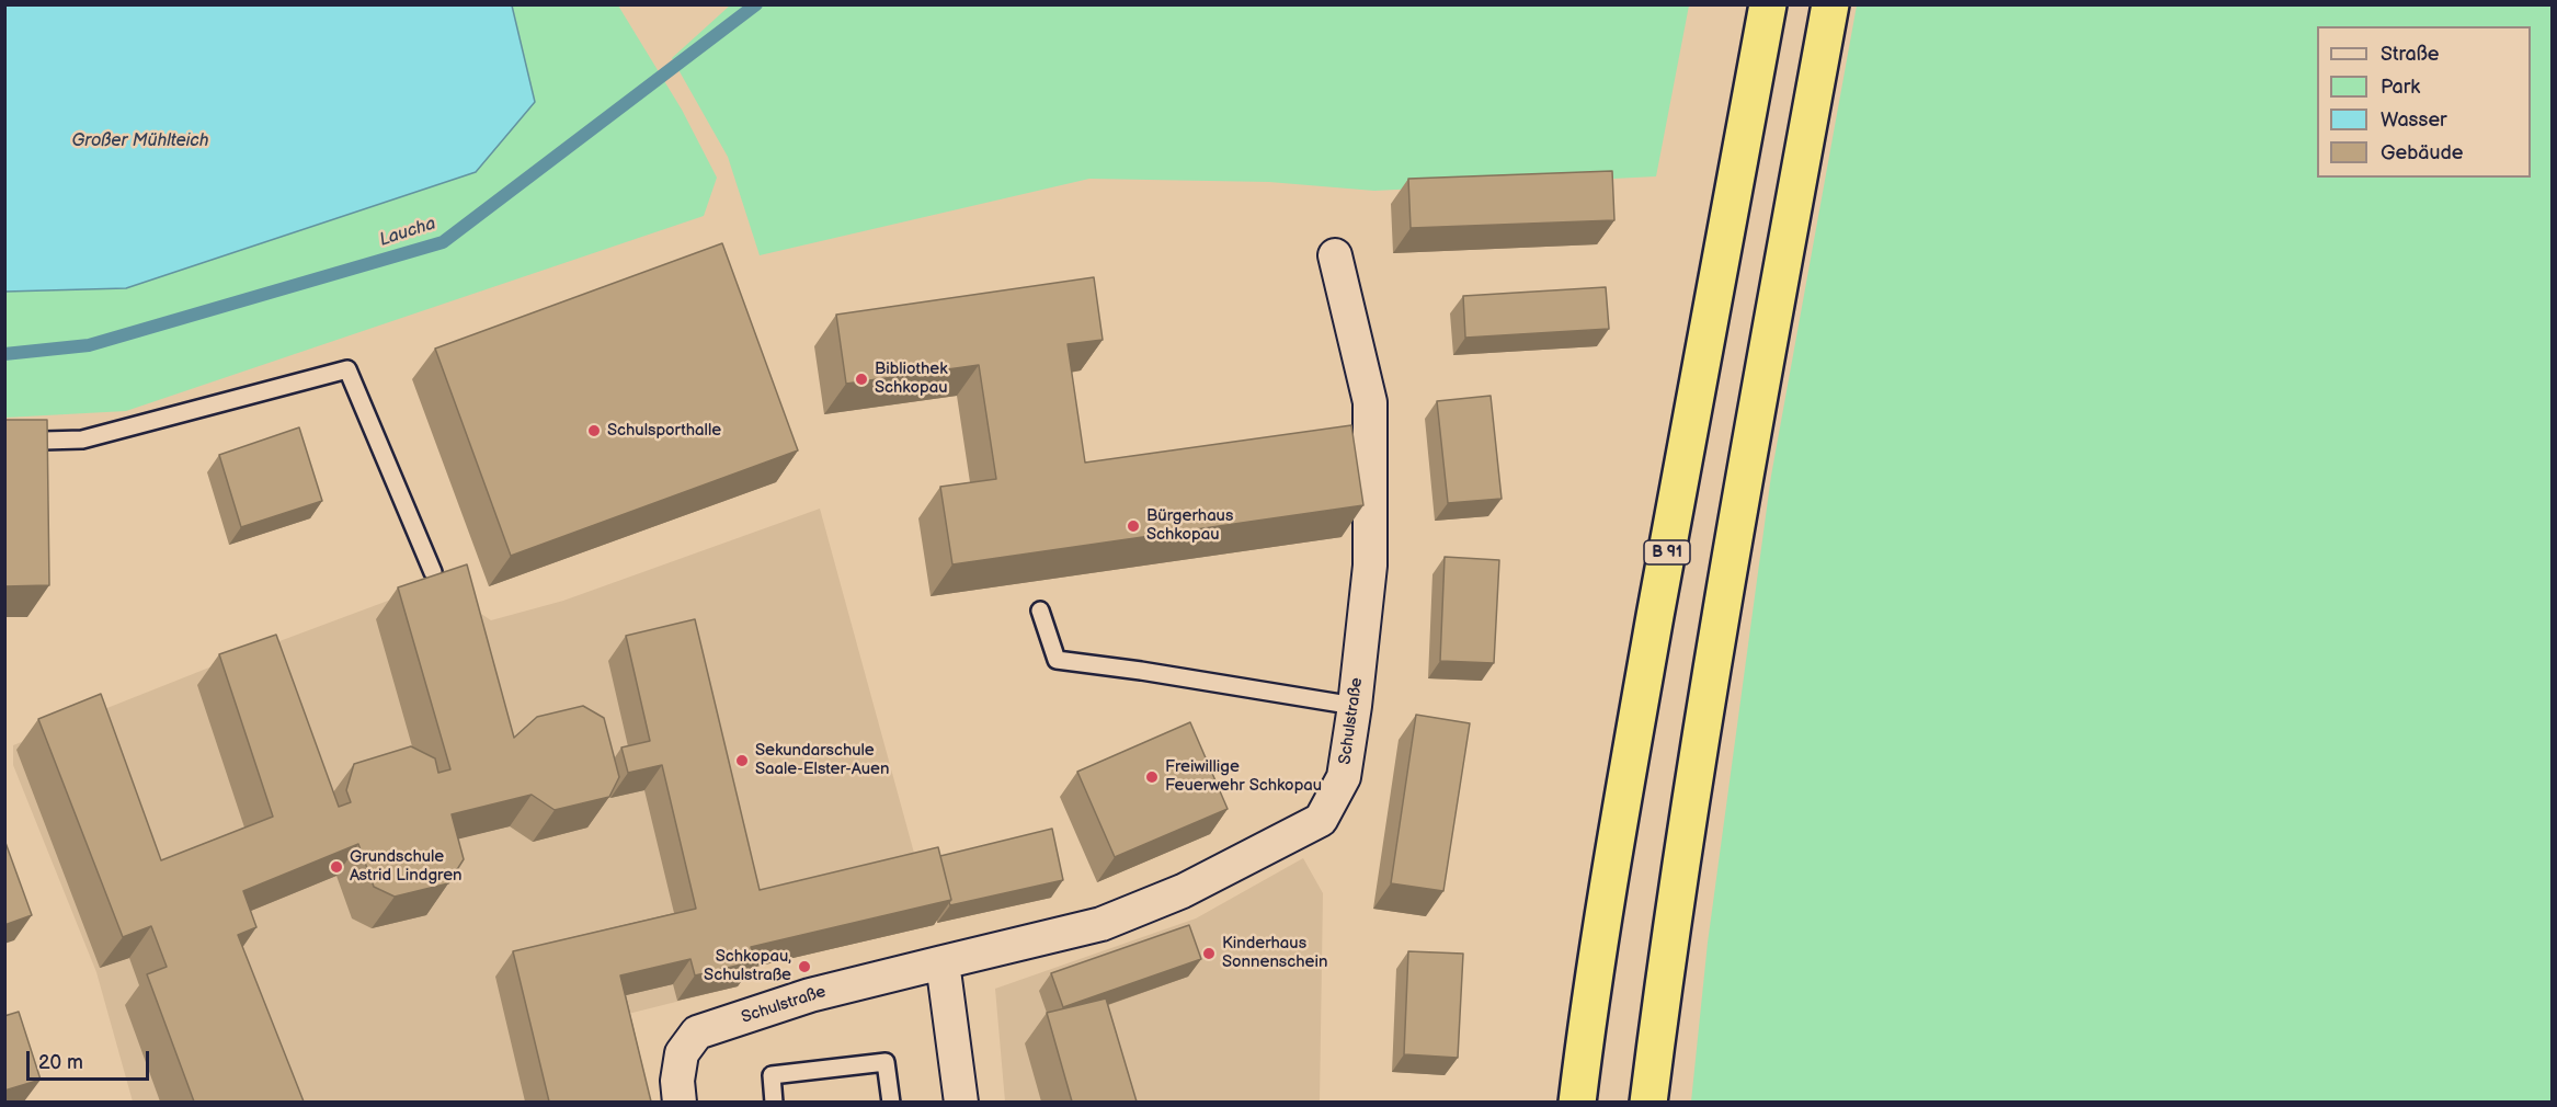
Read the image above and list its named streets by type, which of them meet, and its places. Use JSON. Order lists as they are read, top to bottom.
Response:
{
  "streets": {
    "highway": ["B 91"],
    "street": ["Schulstraße"]
  },
  "water": ["Großer Mühlteich", "Laucha"],
  "places": [
    "Bibliothek Schkopau",
    "Schulsporthalle",
    "Bürgerhaus Schkopau",
    "Sekundarschule Saale-Elster-Auen",
    "Freiwillige Feuerwehr Schkopau",
    "Grundschule Astrid Lindgren",
    "Kinderhaus Sonnenschein",
    "Schkopau, Schulstraße"
  ],
  "legend": [
    "Straße",
    "Park",
    "Wasser",
    "Gebäude"
  ],
  "scale_bar": "20 m"
}
